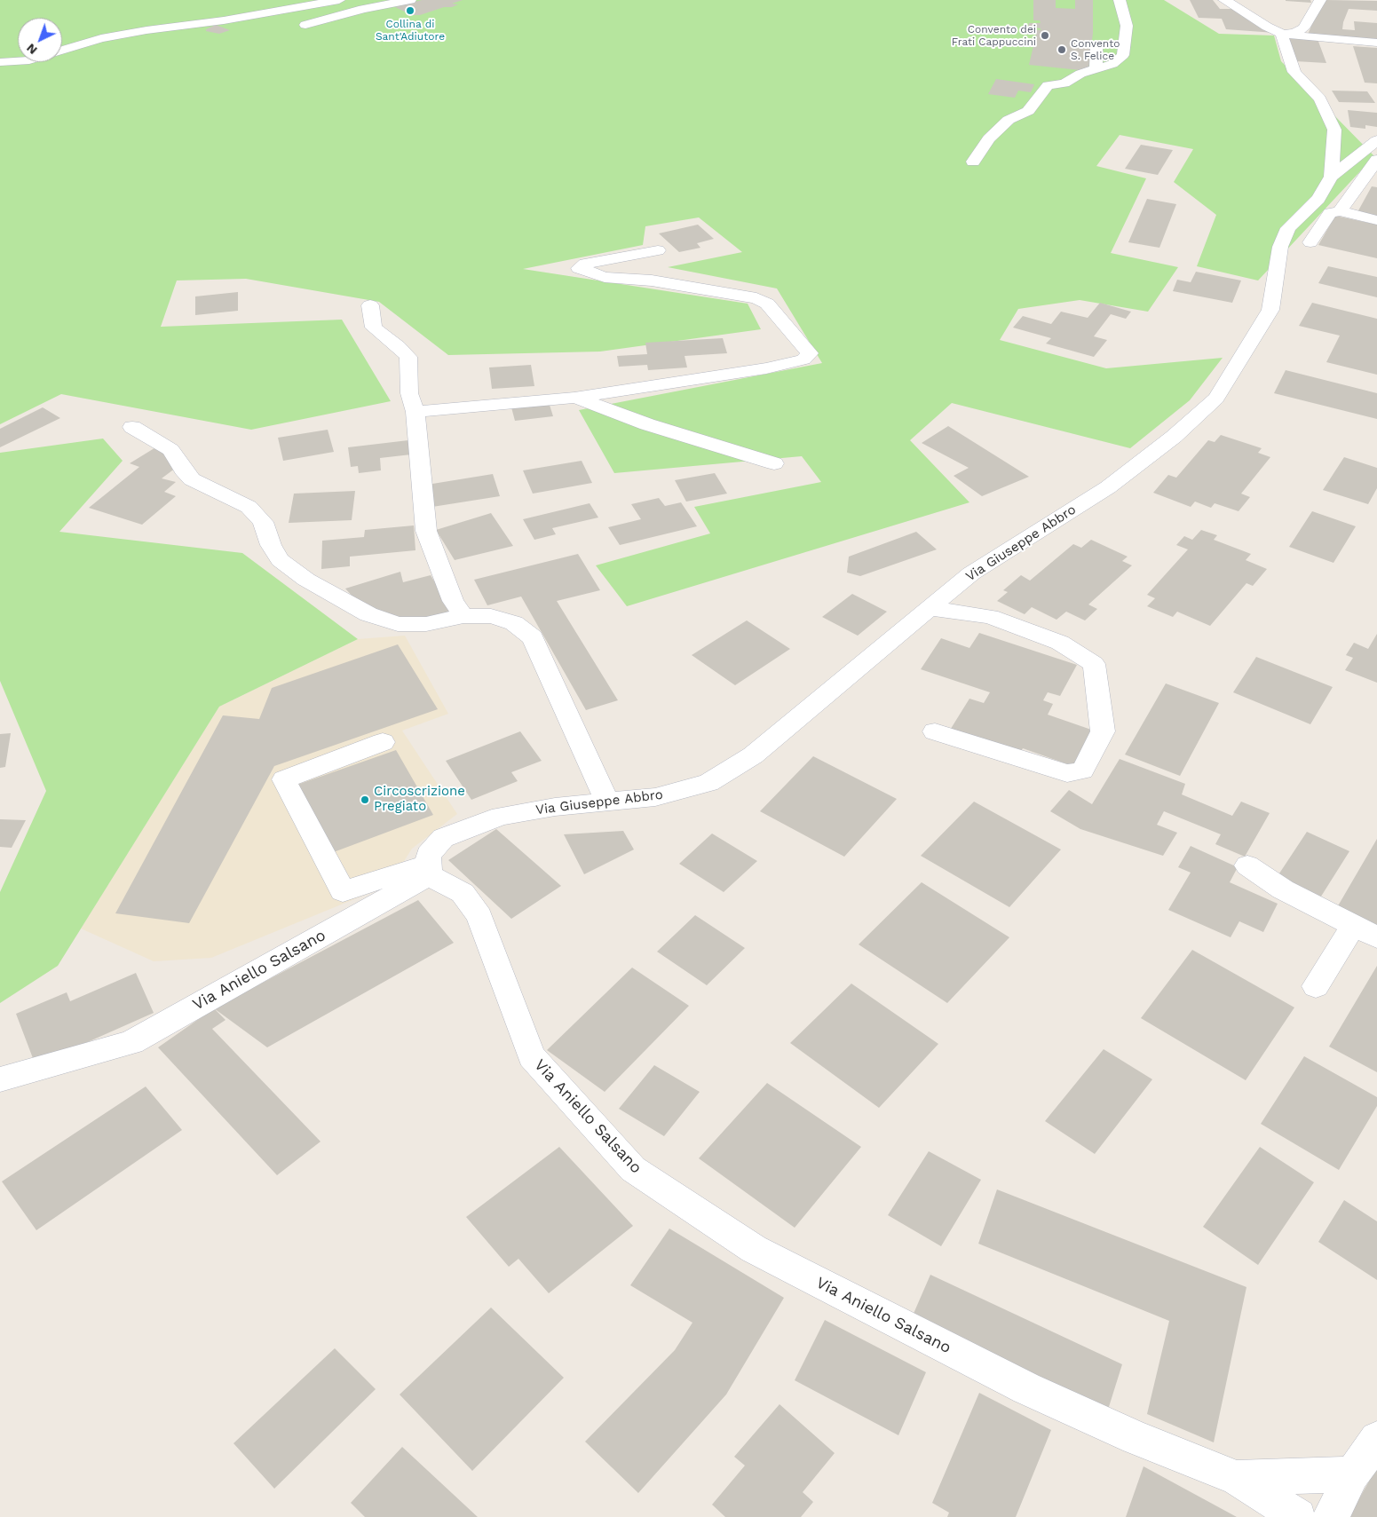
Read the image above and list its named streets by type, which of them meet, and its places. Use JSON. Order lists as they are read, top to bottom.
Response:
{
  "streets": {
    "street": ["Via Giuseppe Abbro", "Via Aniello Salsano"]
  },
  "crossings": [
    ["Via Giuseppe Abbro", "Via Aniello Salsano"]
  ],
  "places": [
    "Collina di Sant'Adiutore",
    "Convento dei Frati Cappuccini",
    "Convento S. Felice",
    "Circoscrizione Pregiato"
  ],
  "north": "bottom left"
}
